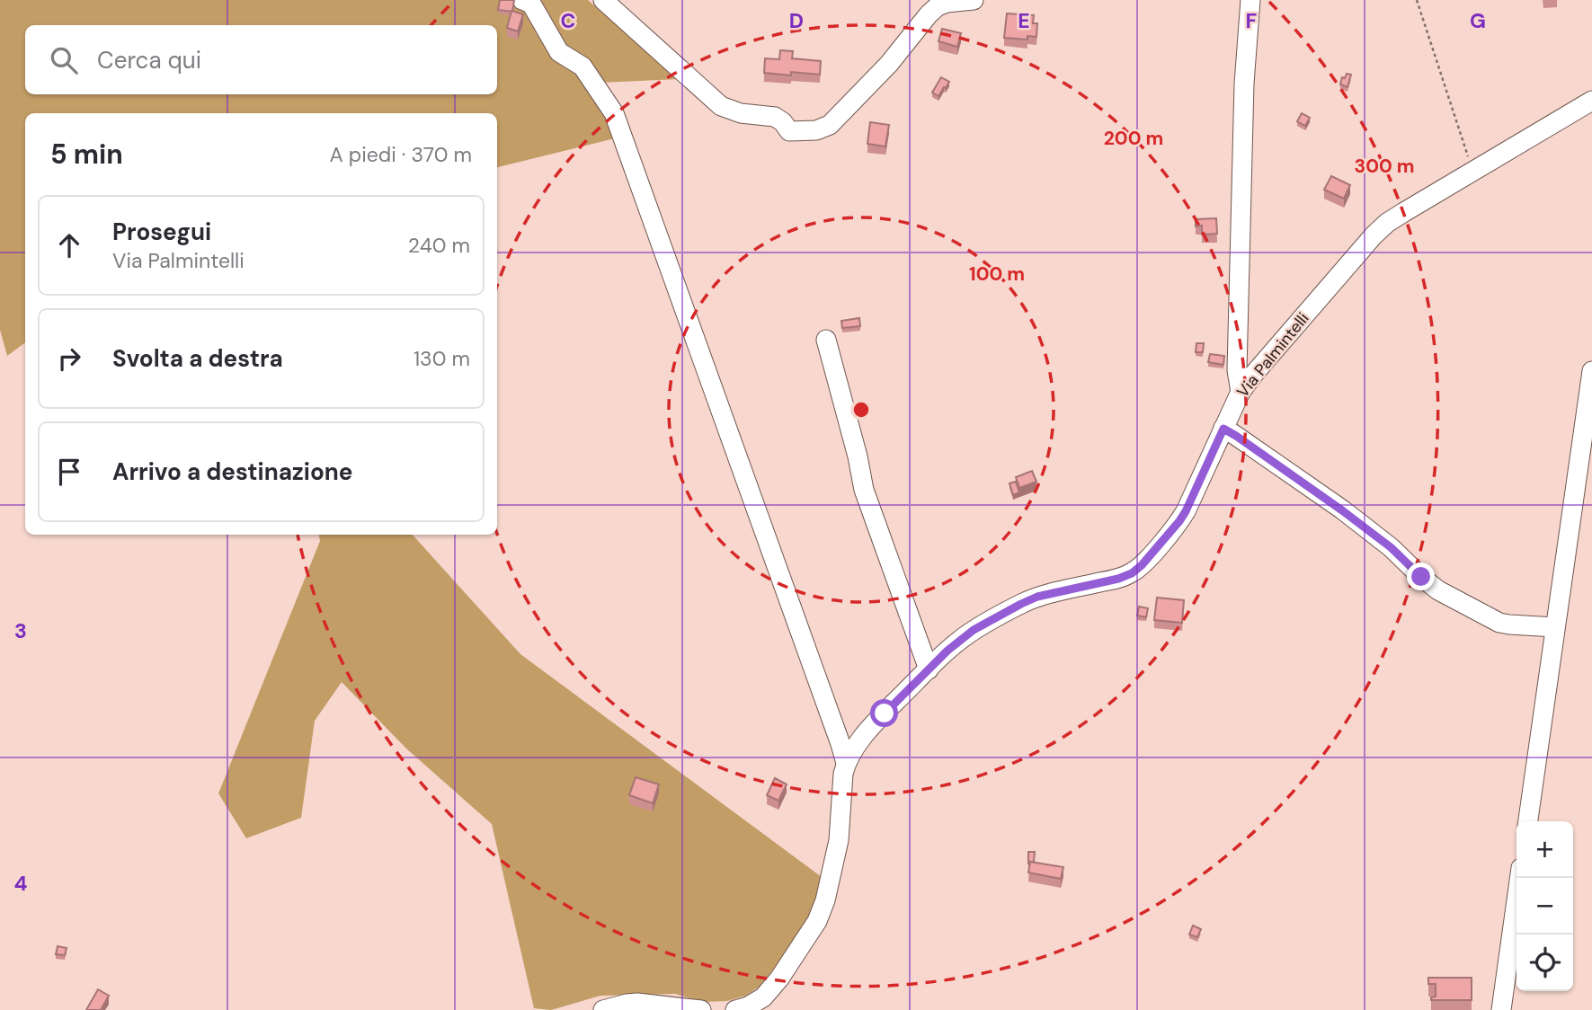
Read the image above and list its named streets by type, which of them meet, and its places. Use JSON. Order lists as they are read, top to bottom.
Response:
{
  "streets": {
    "street": ["Via Palmintelli"]
  },
  "page": {
    "search": "Cerca qui",
    "heading": ["5 min", "A piedi · 370 m"],
    "list": [
      ["Prosegui", "Via Palmintelli", "240 m"],
      ["Svolta a destra", "130 m"],
      "Arrivo a destinazione"
    ],
    "map_buttons": ["+", "−"]
  },
  "grid": {
    "columns": [
      "C",
      "D",
      "E",
      "F",
      "G"
    ],
    "rows": ["3", "4"]
  },
  "rings": ["200 m", "300 m", "100 m"]
}
